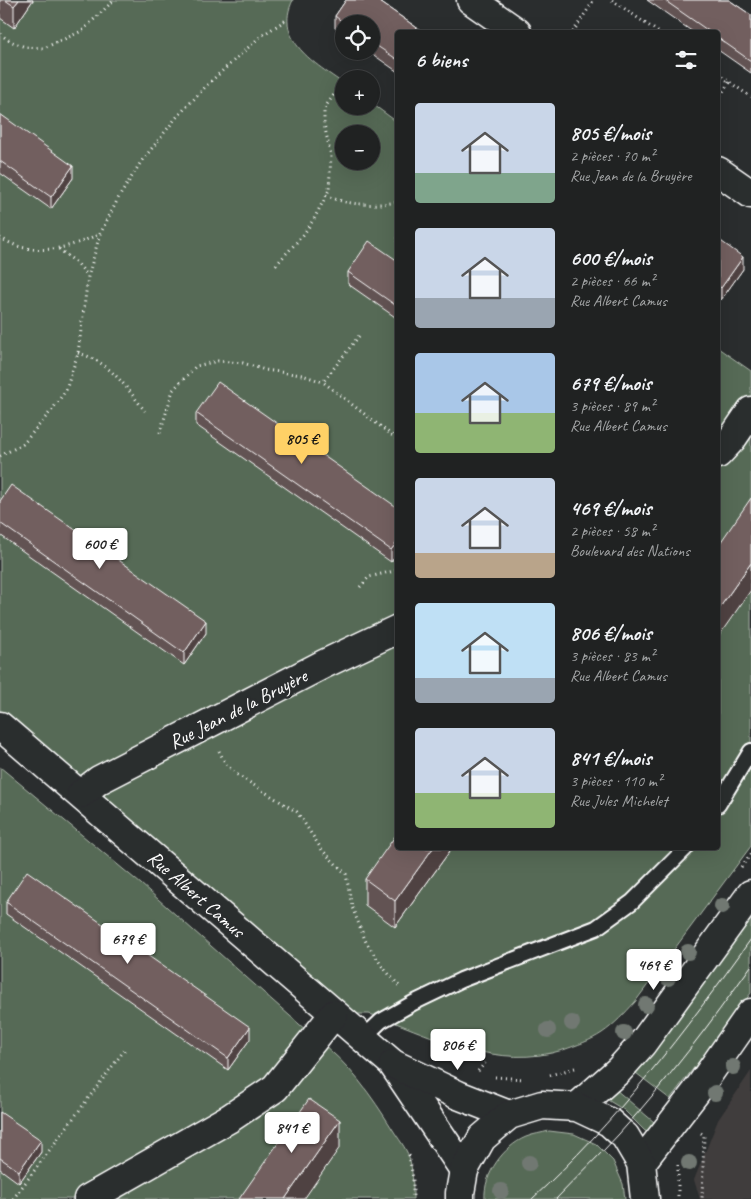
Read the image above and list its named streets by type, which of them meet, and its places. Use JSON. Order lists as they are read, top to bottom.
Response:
{
  "streets": {
    "street": ["Rue Jean de la Bruyère", "Rue Albert Camus"]
  },
  "crossings": [
    ["Rue Jean de la Bruyère", "Rue Albert Camus"]
  ],
  "page": {
    "map_buttons": ["+", "−"],
    "heading": "6 biens",
    "list": [
      {
        "name": "805 €/mois",
        "note": "2 pièces · 70 m² · Rue Jean de la Bruyère"
      },
      {
        "name": "600 €/mois",
        "note": "2 pièces · 66 m² · Rue Albert Camus"
      },
      {
        "name": "679 €/mois",
        "note": "3 pièces · 89 m² · Rue Albert Camus"
      },
      {
        "name": "469 €/mois",
        "note": "2 pièces · 58 m² · Boulevard des Nations"
      },
      {
        "name": "806 €/mois",
        "note": "3 pièces · 83 m² · Rue Albert Camus"
      },
      {
        "name": "841 €/mois",
        "note": "3 pièces · 110 m² · Rue Jules Michelet"
      }
    ],
    "price": [
      "805 €",
      "600 €",
      "679 €",
      "469 €",
      "806 €",
      "841 €"
    ]
  }
}
